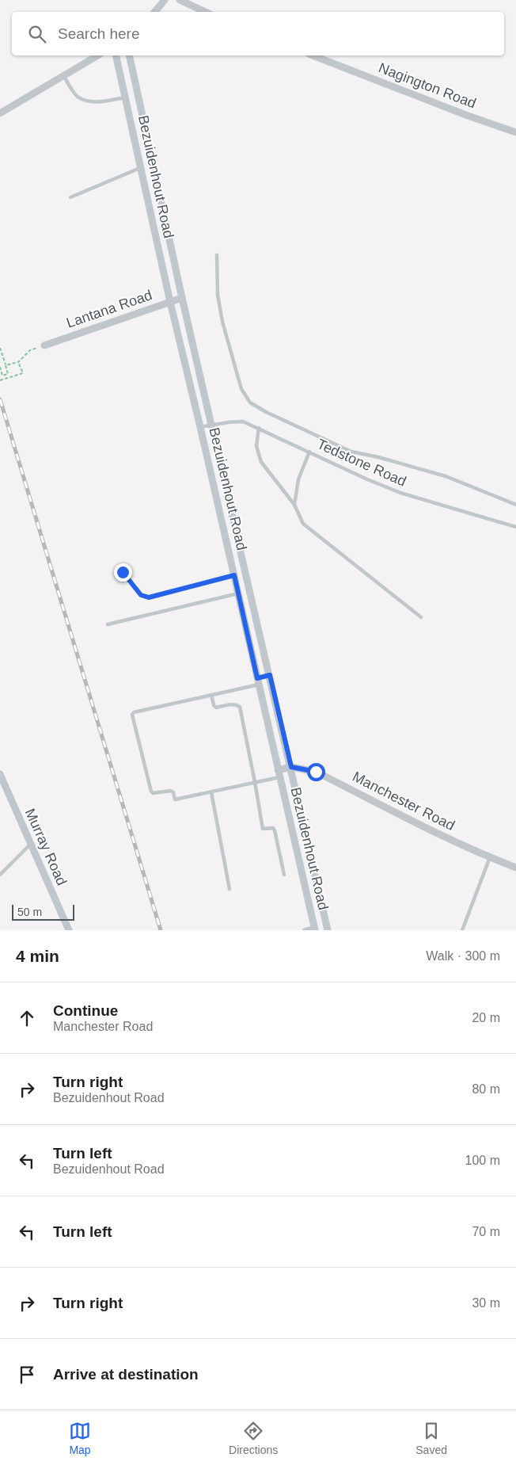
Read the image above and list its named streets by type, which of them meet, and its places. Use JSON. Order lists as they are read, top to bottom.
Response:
{
  "streets": {
    "street": [
      "Nagington Road",
      "Bezuidenhout Road",
      "Lantana Road",
      "Manchester Road",
      "Murray Road"
    ],
    "lane": ["Tedstone Road"]
  },
  "crossings": [
    ["Bezuidenhout Road", "Lantana Road"],
    ["Bezuidenhout Road", "Tedstone Road"],
    ["Bezuidenhout Road", "Manchester Road"]
  ],
  "scale_bar": "50 m",
  "page": {
    "search": "Search here",
    "scale": "50 m",
    "heading": ["4 min", "Walk · 300 m"],
    "list": [
      ["Continue", "Manchester Road", "20 m"],
      ["Turn right", "Bezuidenhout Road", "80 m"],
      ["Turn left", "Bezuidenhout Road", "100 m"],
      ["Turn left", "70 m"],
      ["Turn right", "30 m"],
      "Arrive at destination"
    ],
    "nav": ["Map", "Directions", "Saved"]
  }
}
